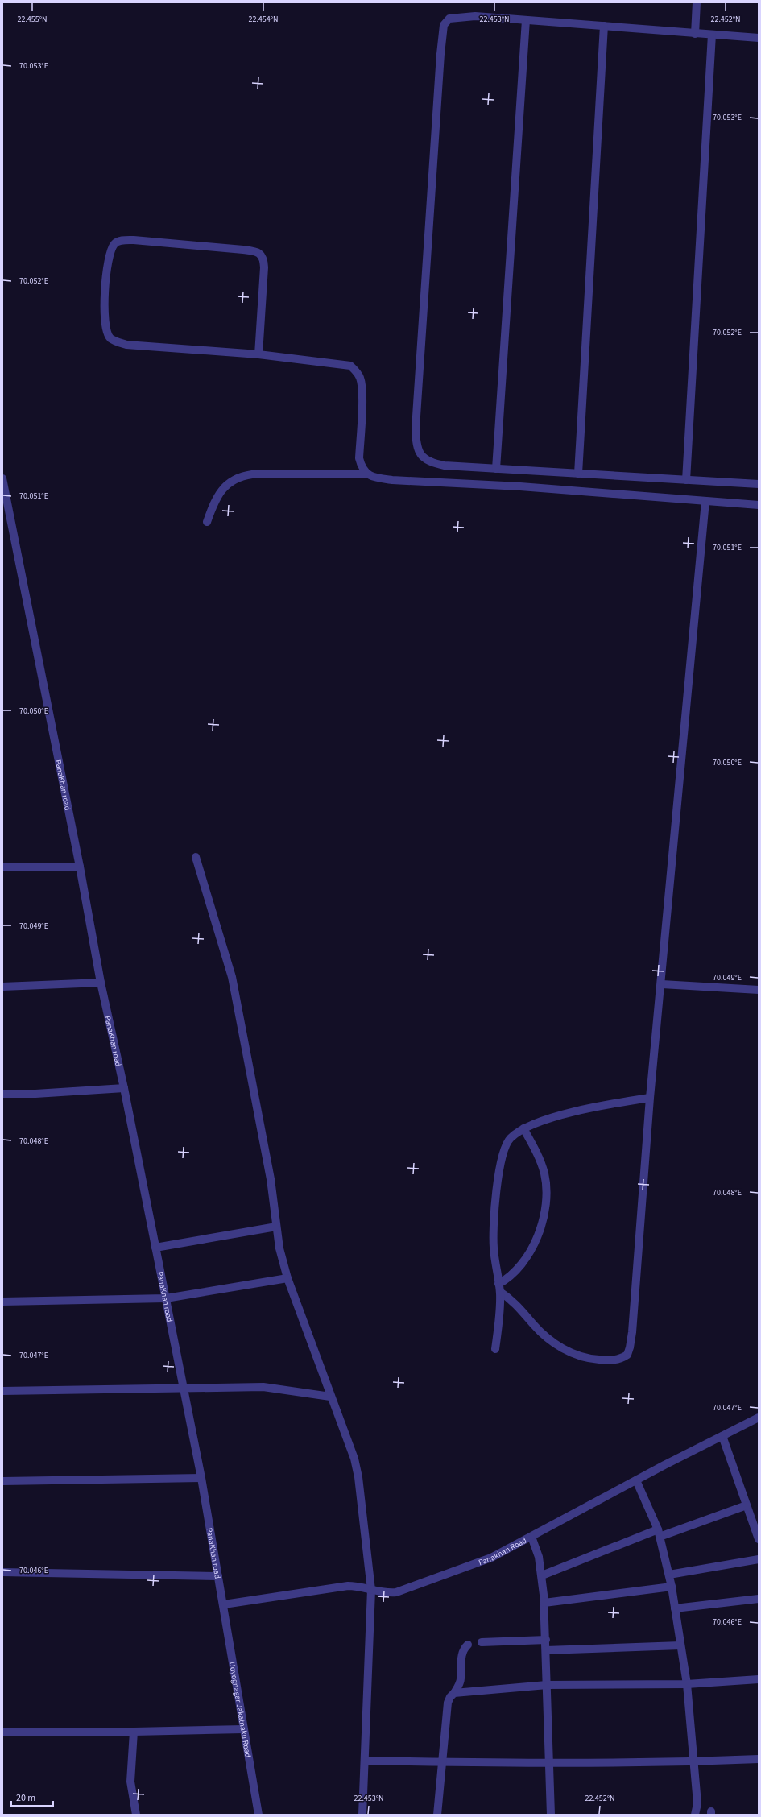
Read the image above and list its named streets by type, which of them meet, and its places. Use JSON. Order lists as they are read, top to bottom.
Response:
{
  "streets": {
    "street": ["PanaKhan road", "Panakhan Road", "Udyognagar Jakatnaku Road"]
  },
  "crossings": [
    ["PanaKhan road", "Panakhan Road"],
    ["PanaKhan road", "Udyognagar Jakatnaku Road"],
    ["Panakhan Road", "Udyognagar Jakatnaku Road"]
  ],
  "scale_bar": "20 m",
  "coordinates": [
    "22.455°N",
    "22.454°N",
    "22.453°N",
    "22.452°N",
    "70.053°E",
    "70.052°E",
    "70.051°E",
    "70.050°E",
    "70.049°E",
    "70.048°E",
    "70.047°E",
    "70.046°E"
  ]
}
